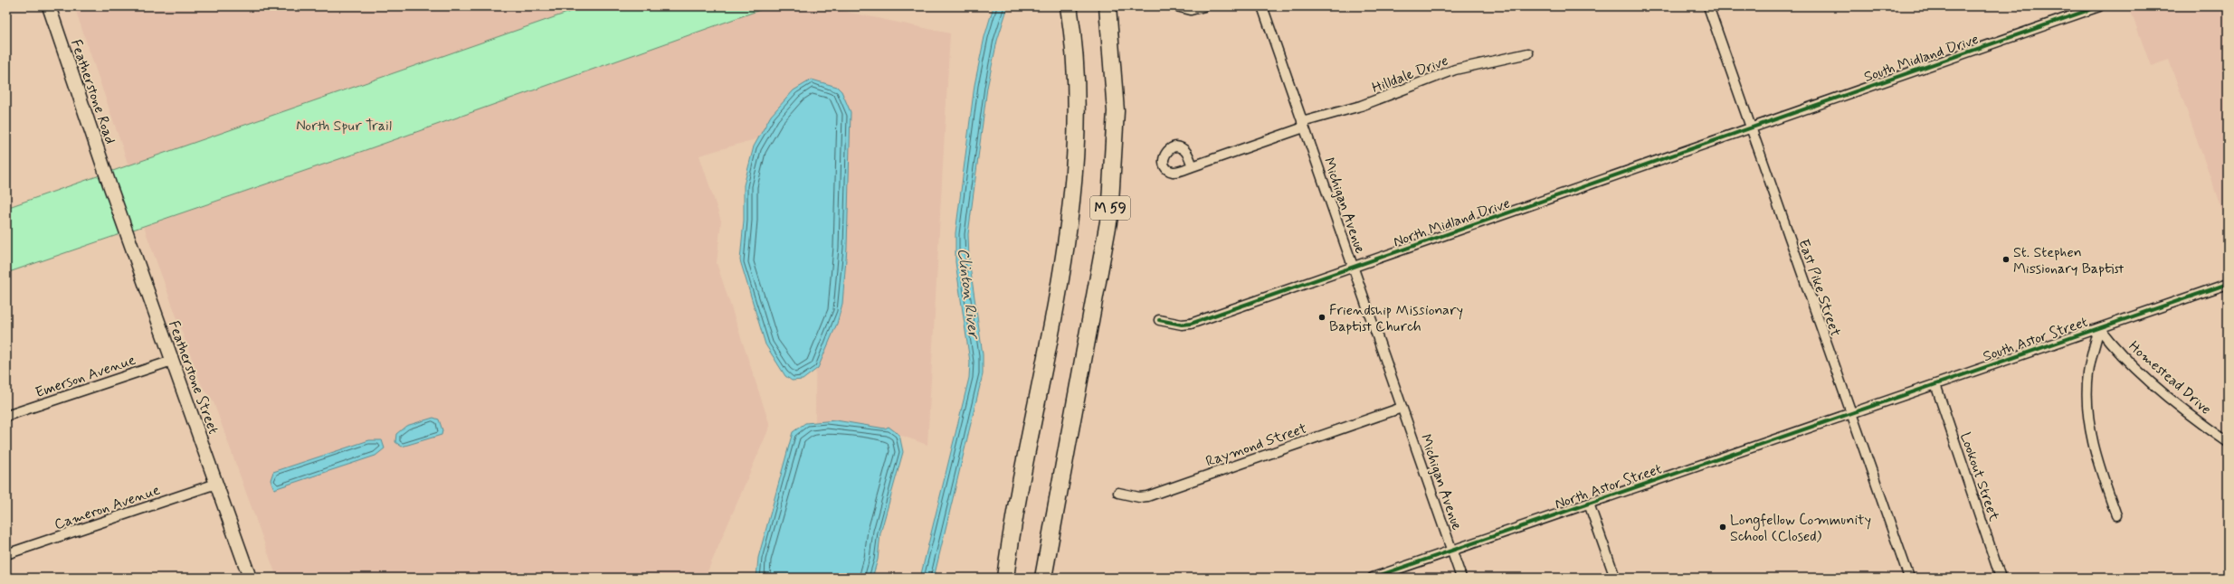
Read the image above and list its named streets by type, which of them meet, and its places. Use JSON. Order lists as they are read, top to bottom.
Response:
{
  "streets": {
    "highway": ["M 59"],
    "street": [
      "South Midland Drive",
      "Hilldale Drive",
      "Featherstone Road",
      "Michigan Avenue",
      "North Midland Drive",
      "East Pike Street",
      "South Astor Street",
      "Emerson Avenue",
      "Featherstone Street",
      "Homestead Drive",
      "Raymond Street",
      "Lookout Street",
      "North Astor Street",
      "Cameron Avenue"
    ]
  },
  "crossings": [
    ["South Midland Drive", "North Midland Drive"],
    ["South Midland Drive", "East Pike Street"],
    ["Hilldale Drive", "Michigan Avenue"],
    ["Featherstone Road", "Featherstone Street"],
    ["Michigan Avenue", "North Midland Drive"],
    ["Michigan Avenue", "Raymond Street"],
    ["Michigan Avenue", "North Astor Street"],
    ["North Midland Drive", "East Pike Street"],
    ["East Pike Street", "South Astor Street"],
    ["East Pike Street", "North Astor Street"],
    ["South Astor Street", "Homestead Drive"],
    ["South Astor Street", "Lookout Street"],
    ["South Astor Street", "North Astor Street"],
    ["Emerson Avenue", "Featherstone Street"],
    ["Featherstone Street", "Cameron Avenue"]
  ],
  "water": ["Clinton River"],
  "parks": ["North Spur Trail"],
  "places": ["St. Stephen Missionary Baptist", "Friendship Missionary Baptist Church", "Longfellow Community School (Closed)"]
}
